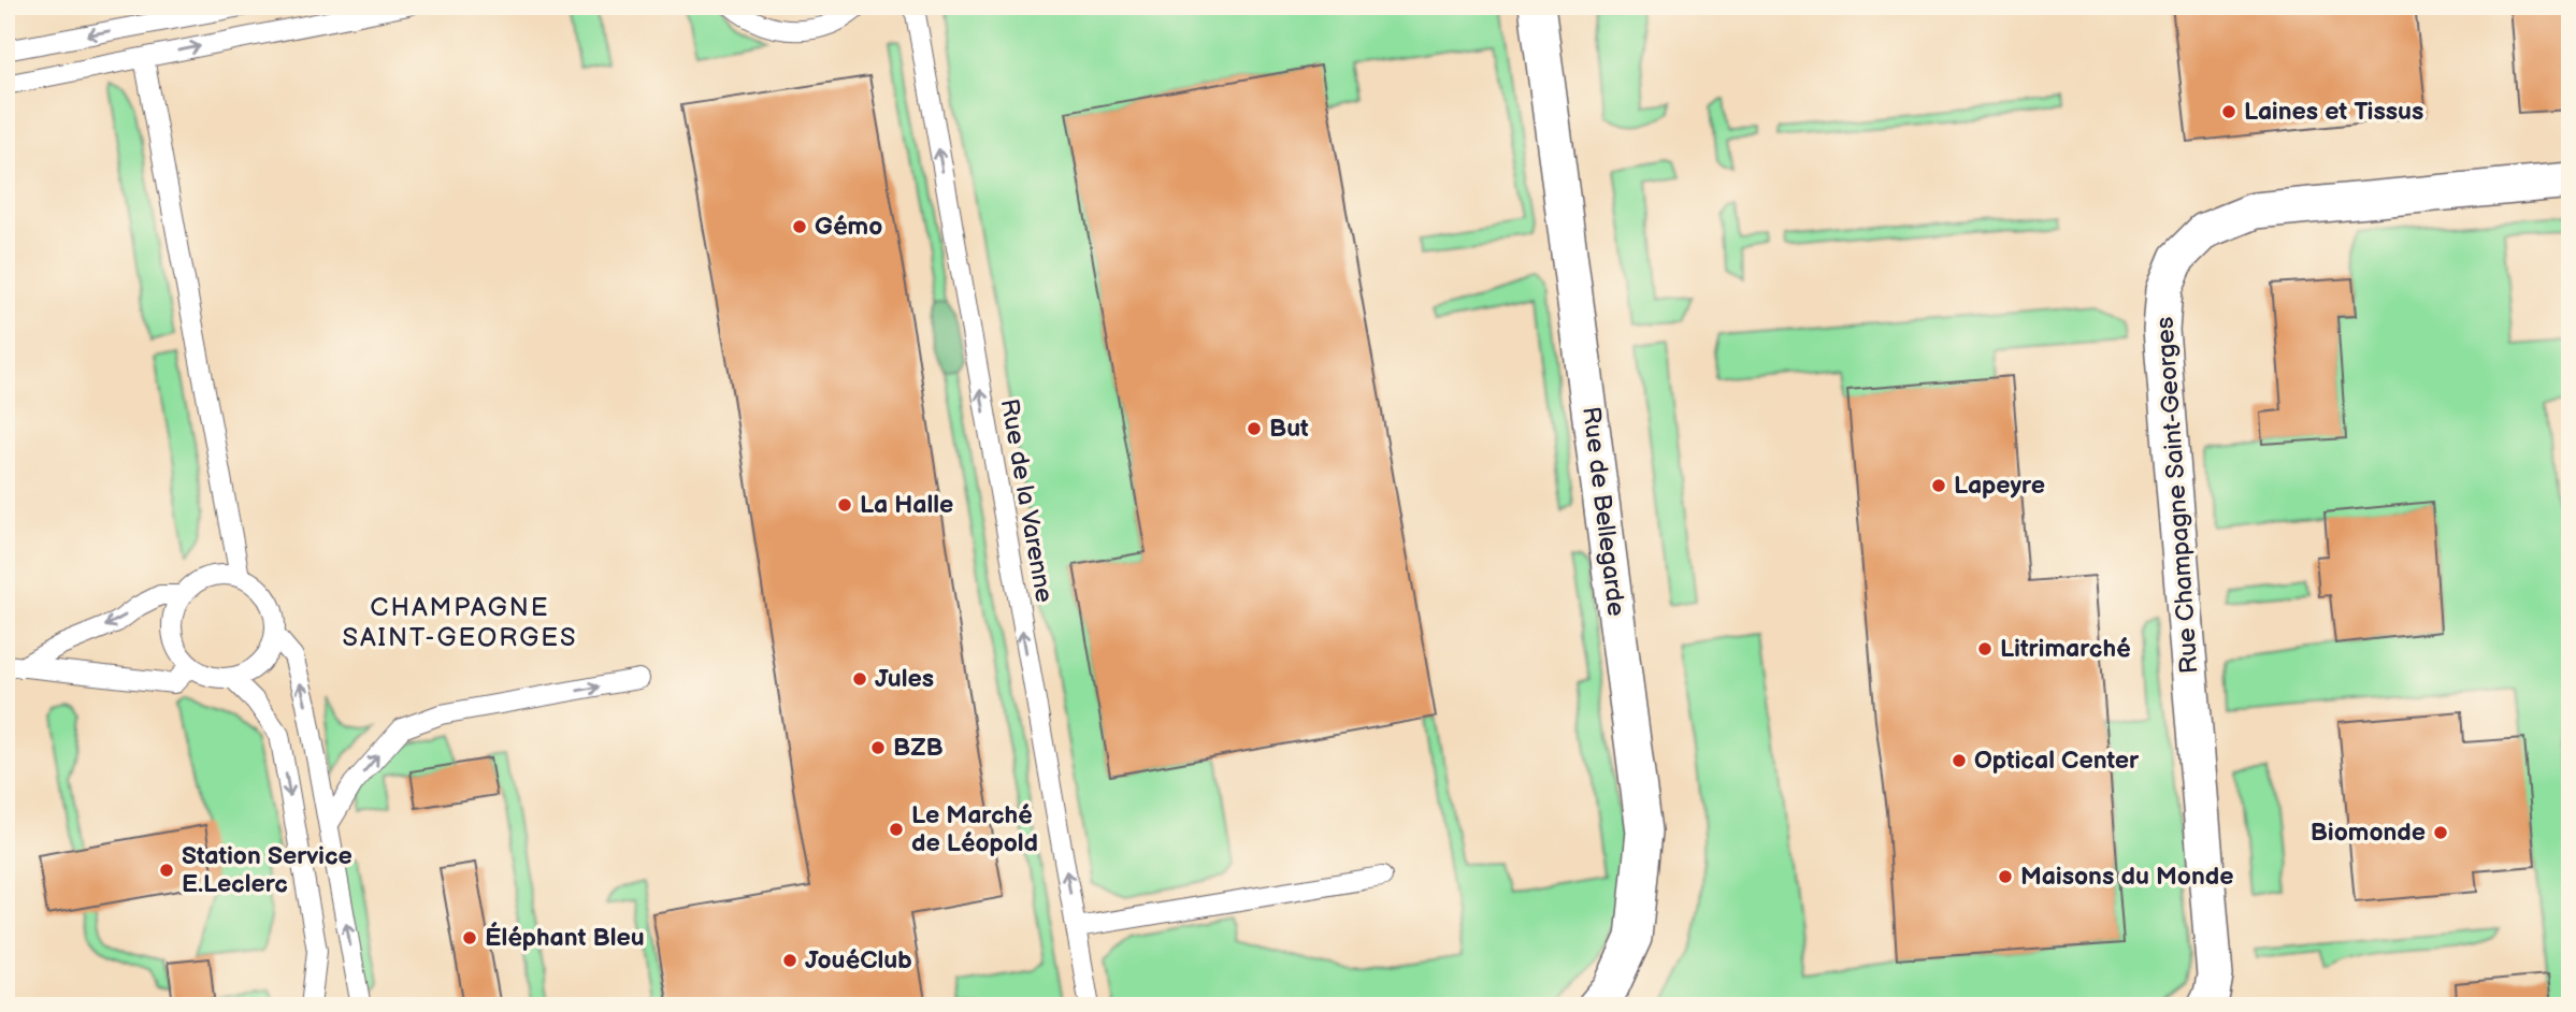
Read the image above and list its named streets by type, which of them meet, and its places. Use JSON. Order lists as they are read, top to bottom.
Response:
{
  "streets": {
    "street": ["Rue Champagne Saint-Georges", "Rue de Bellegarde"],
    "lane": ["Rue de la Varenne"]
  },
  "one_way": ["Rue de la Varenne"],
  "districts": ["CHAMPAGNE SAINT-GEORGES"],
  "places": [
    "Laines et Tissus",
    "Gémo",
    "But",
    "Lapeyre",
    "La Halle",
    "Litrimarché",
    "Jules",
    "BZB",
    "Optical Center",
    "Le Marché de Léopold",
    "Biomonde",
    "Station Service E.Leclerc",
    "Maisons du Monde",
    "Éléphant Bleu",
    "JouéClub"
  ]
}
